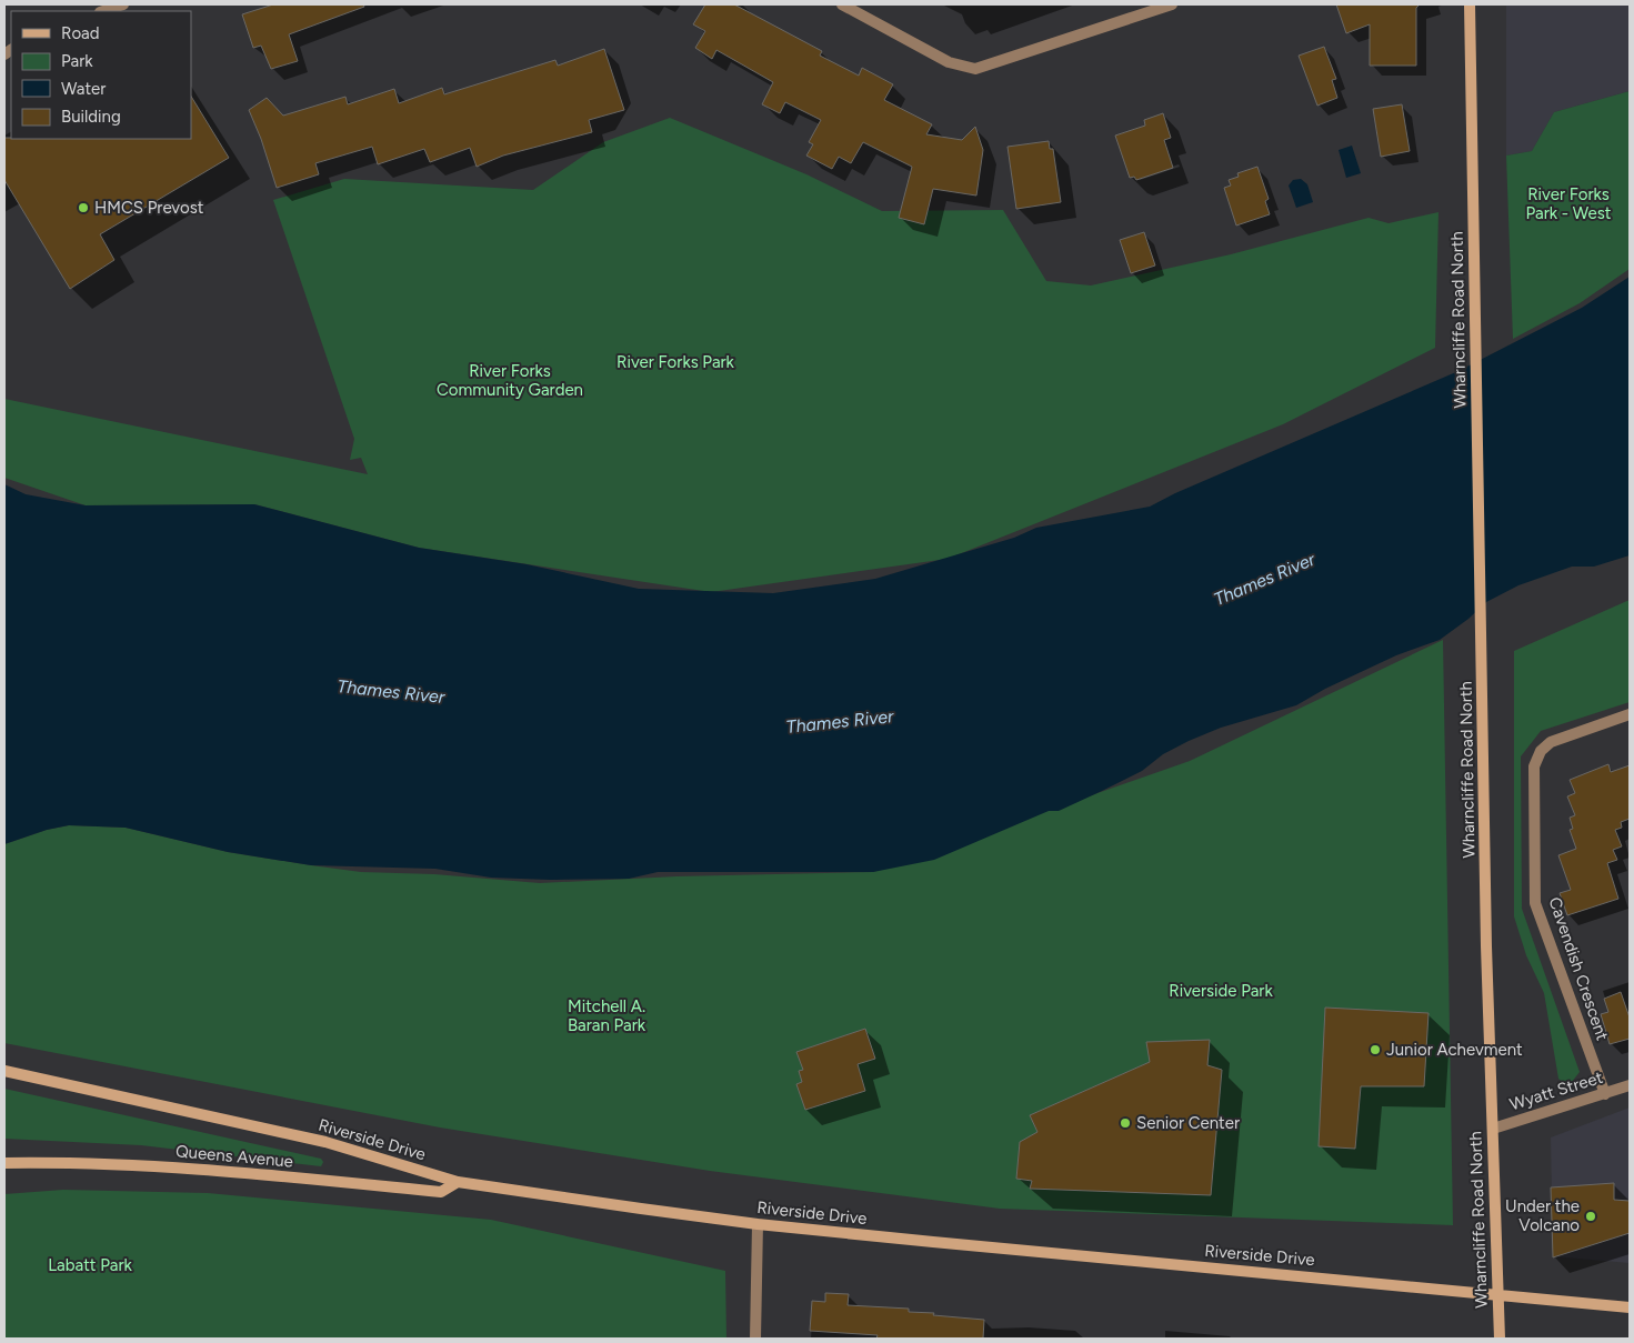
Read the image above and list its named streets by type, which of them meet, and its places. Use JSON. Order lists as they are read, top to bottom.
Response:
{
  "streets": {
    "main road": ["Wharncliffe Road North", "Riverside Drive", "Queens Avenue"],
    "street": ["Cavendish Crescent", "Wyatt Street"]
  },
  "crossings": [
    ["Wharncliffe Road North", "Wyatt Street"],
    ["Wharncliffe Road North", "Riverside Drive"],
    ["Cavendish Crescent", "Wyatt Street"],
    ["Riverside Drive", "Queens Avenue"]
  ],
  "water": ["Thames River"],
  "parks": [
    "River Forks Park - West",
    "River Forks Park",
    "River Forks Community Garden",
    "Riverside Park",
    "Mitchell A. Baran Park",
    "Labatt Park"
  ],
  "places": [
    "HMCS Prevost",
    "Junior Achevment",
    "Senior Center",
    "Under the Volcano"
  ],
  "legend": [
    "Road",
    "Park",
    "Water",
    "Building"
  ]
}
